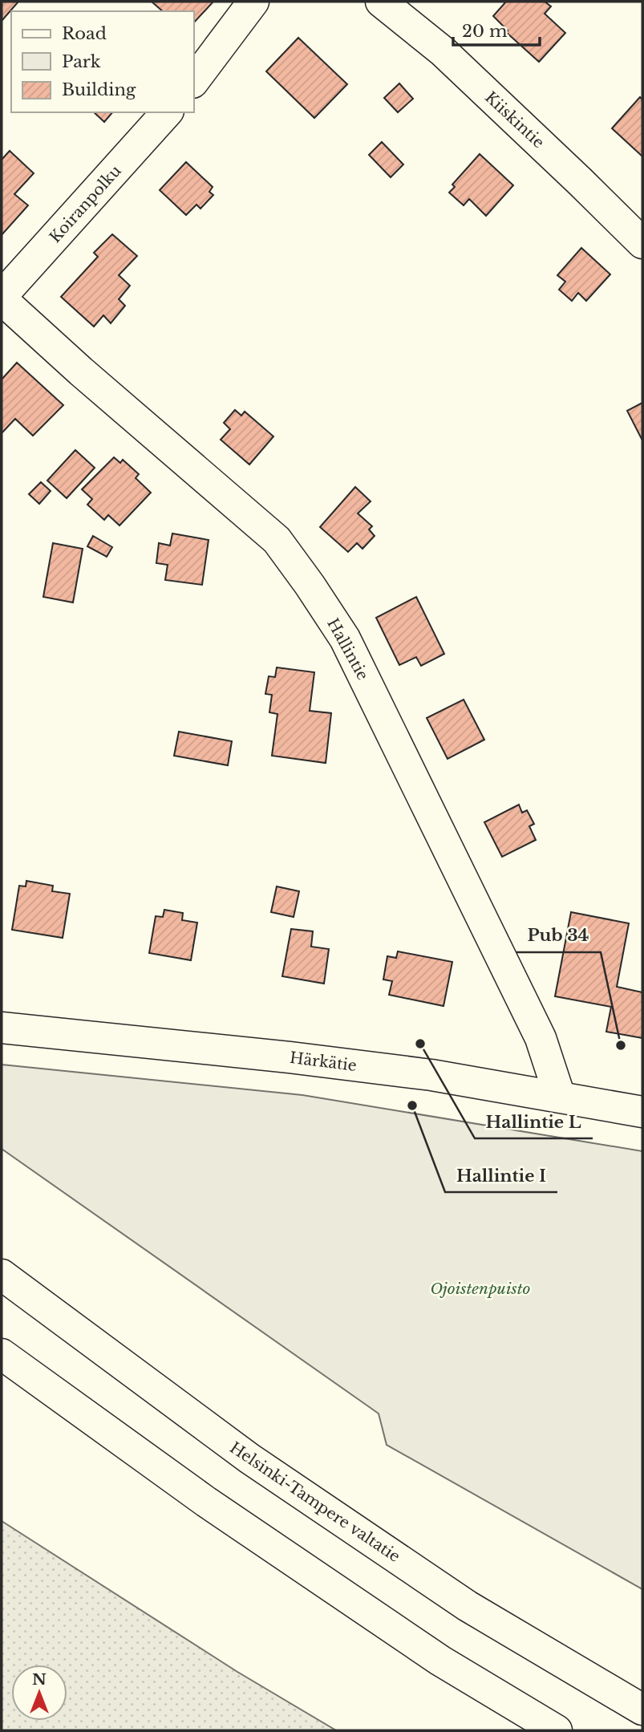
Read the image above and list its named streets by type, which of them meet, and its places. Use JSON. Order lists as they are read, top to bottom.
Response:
{
  "streets": {
    "main road": [
      "Kiiskintie",
      "Koiranpolku",
      "Hallintie",
      "Härkätie",
      "Helsinki-Tampere valtatie"
    ]
  },
  "crossings": [
    ["Koiranpolku", "Hallintie"],
    ["Hallintie", "Härkätie"]
  ],
  "parks": ["Ojoistenpuisto"],
  "places": ["Hallintie L", "Pub 34", "Hallintie I"],
  "legend": ["Road", "Park", "Building"],
  "scale_bar": "20 m",
  "north": "top"
}
